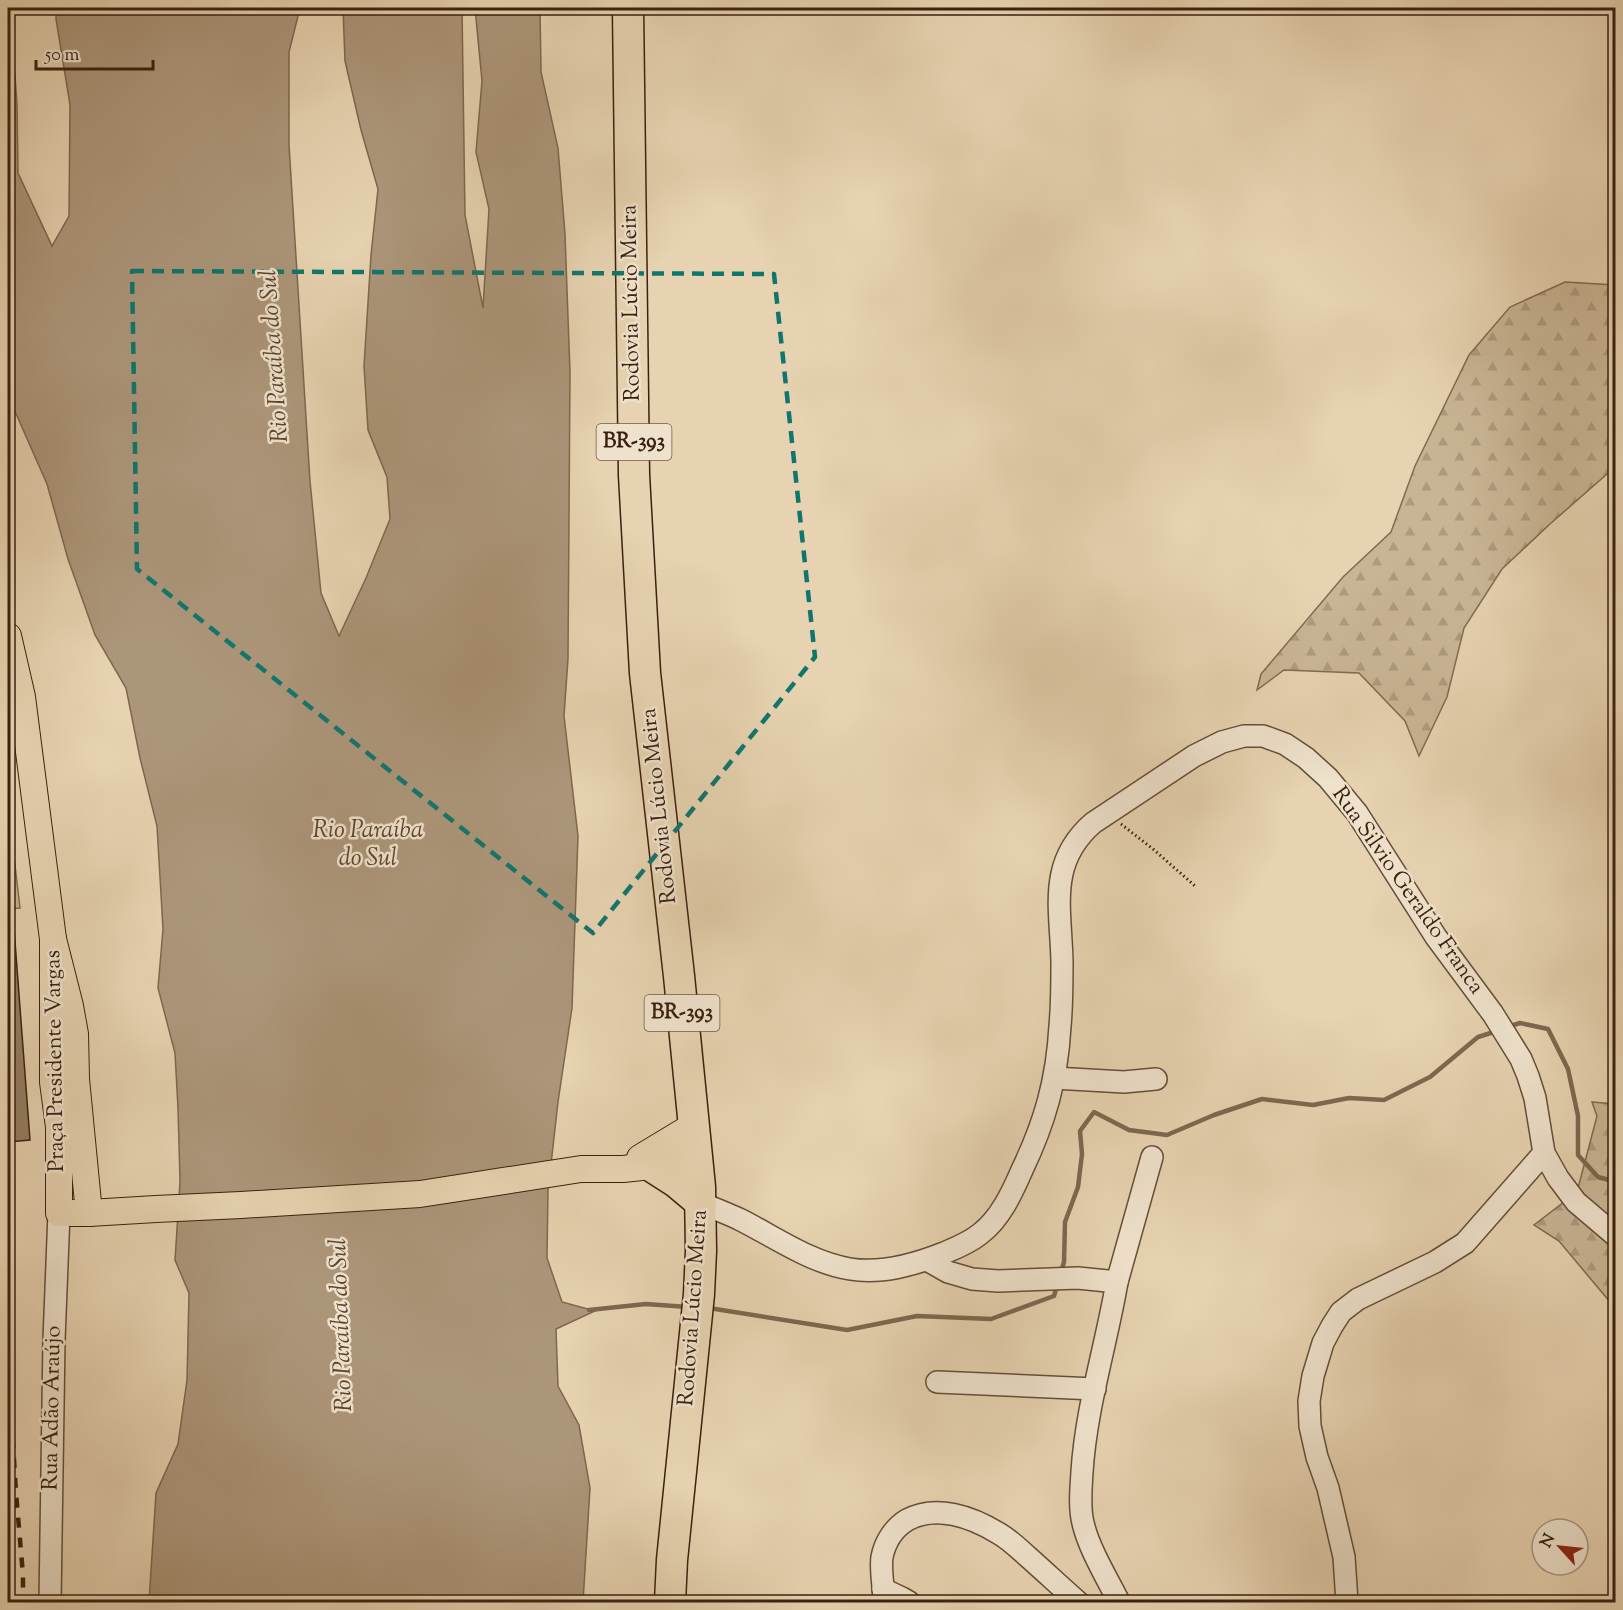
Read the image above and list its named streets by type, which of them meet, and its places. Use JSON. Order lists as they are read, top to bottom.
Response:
{
  "streets": {
    "highway": ["Rodovia Lúcio Meira", "BR-393"],
    "main road": ["Praça Presidente Vargas"],
    "street": ["Rua Silvio Geraldo Franca", "Rua Adão Araújo"]
  },
  "crossings": [
    ["Rodovia Lúcio Meira", "Rua Silvio Geraldo Franca"],
    ["Praça Presidente Vargas", "Rua Adão Araújo"]
  ],
  "water": ["Rio Paraíba do Sul"],
  "scale_bar": "50 m",
  "north": "top left"
}
